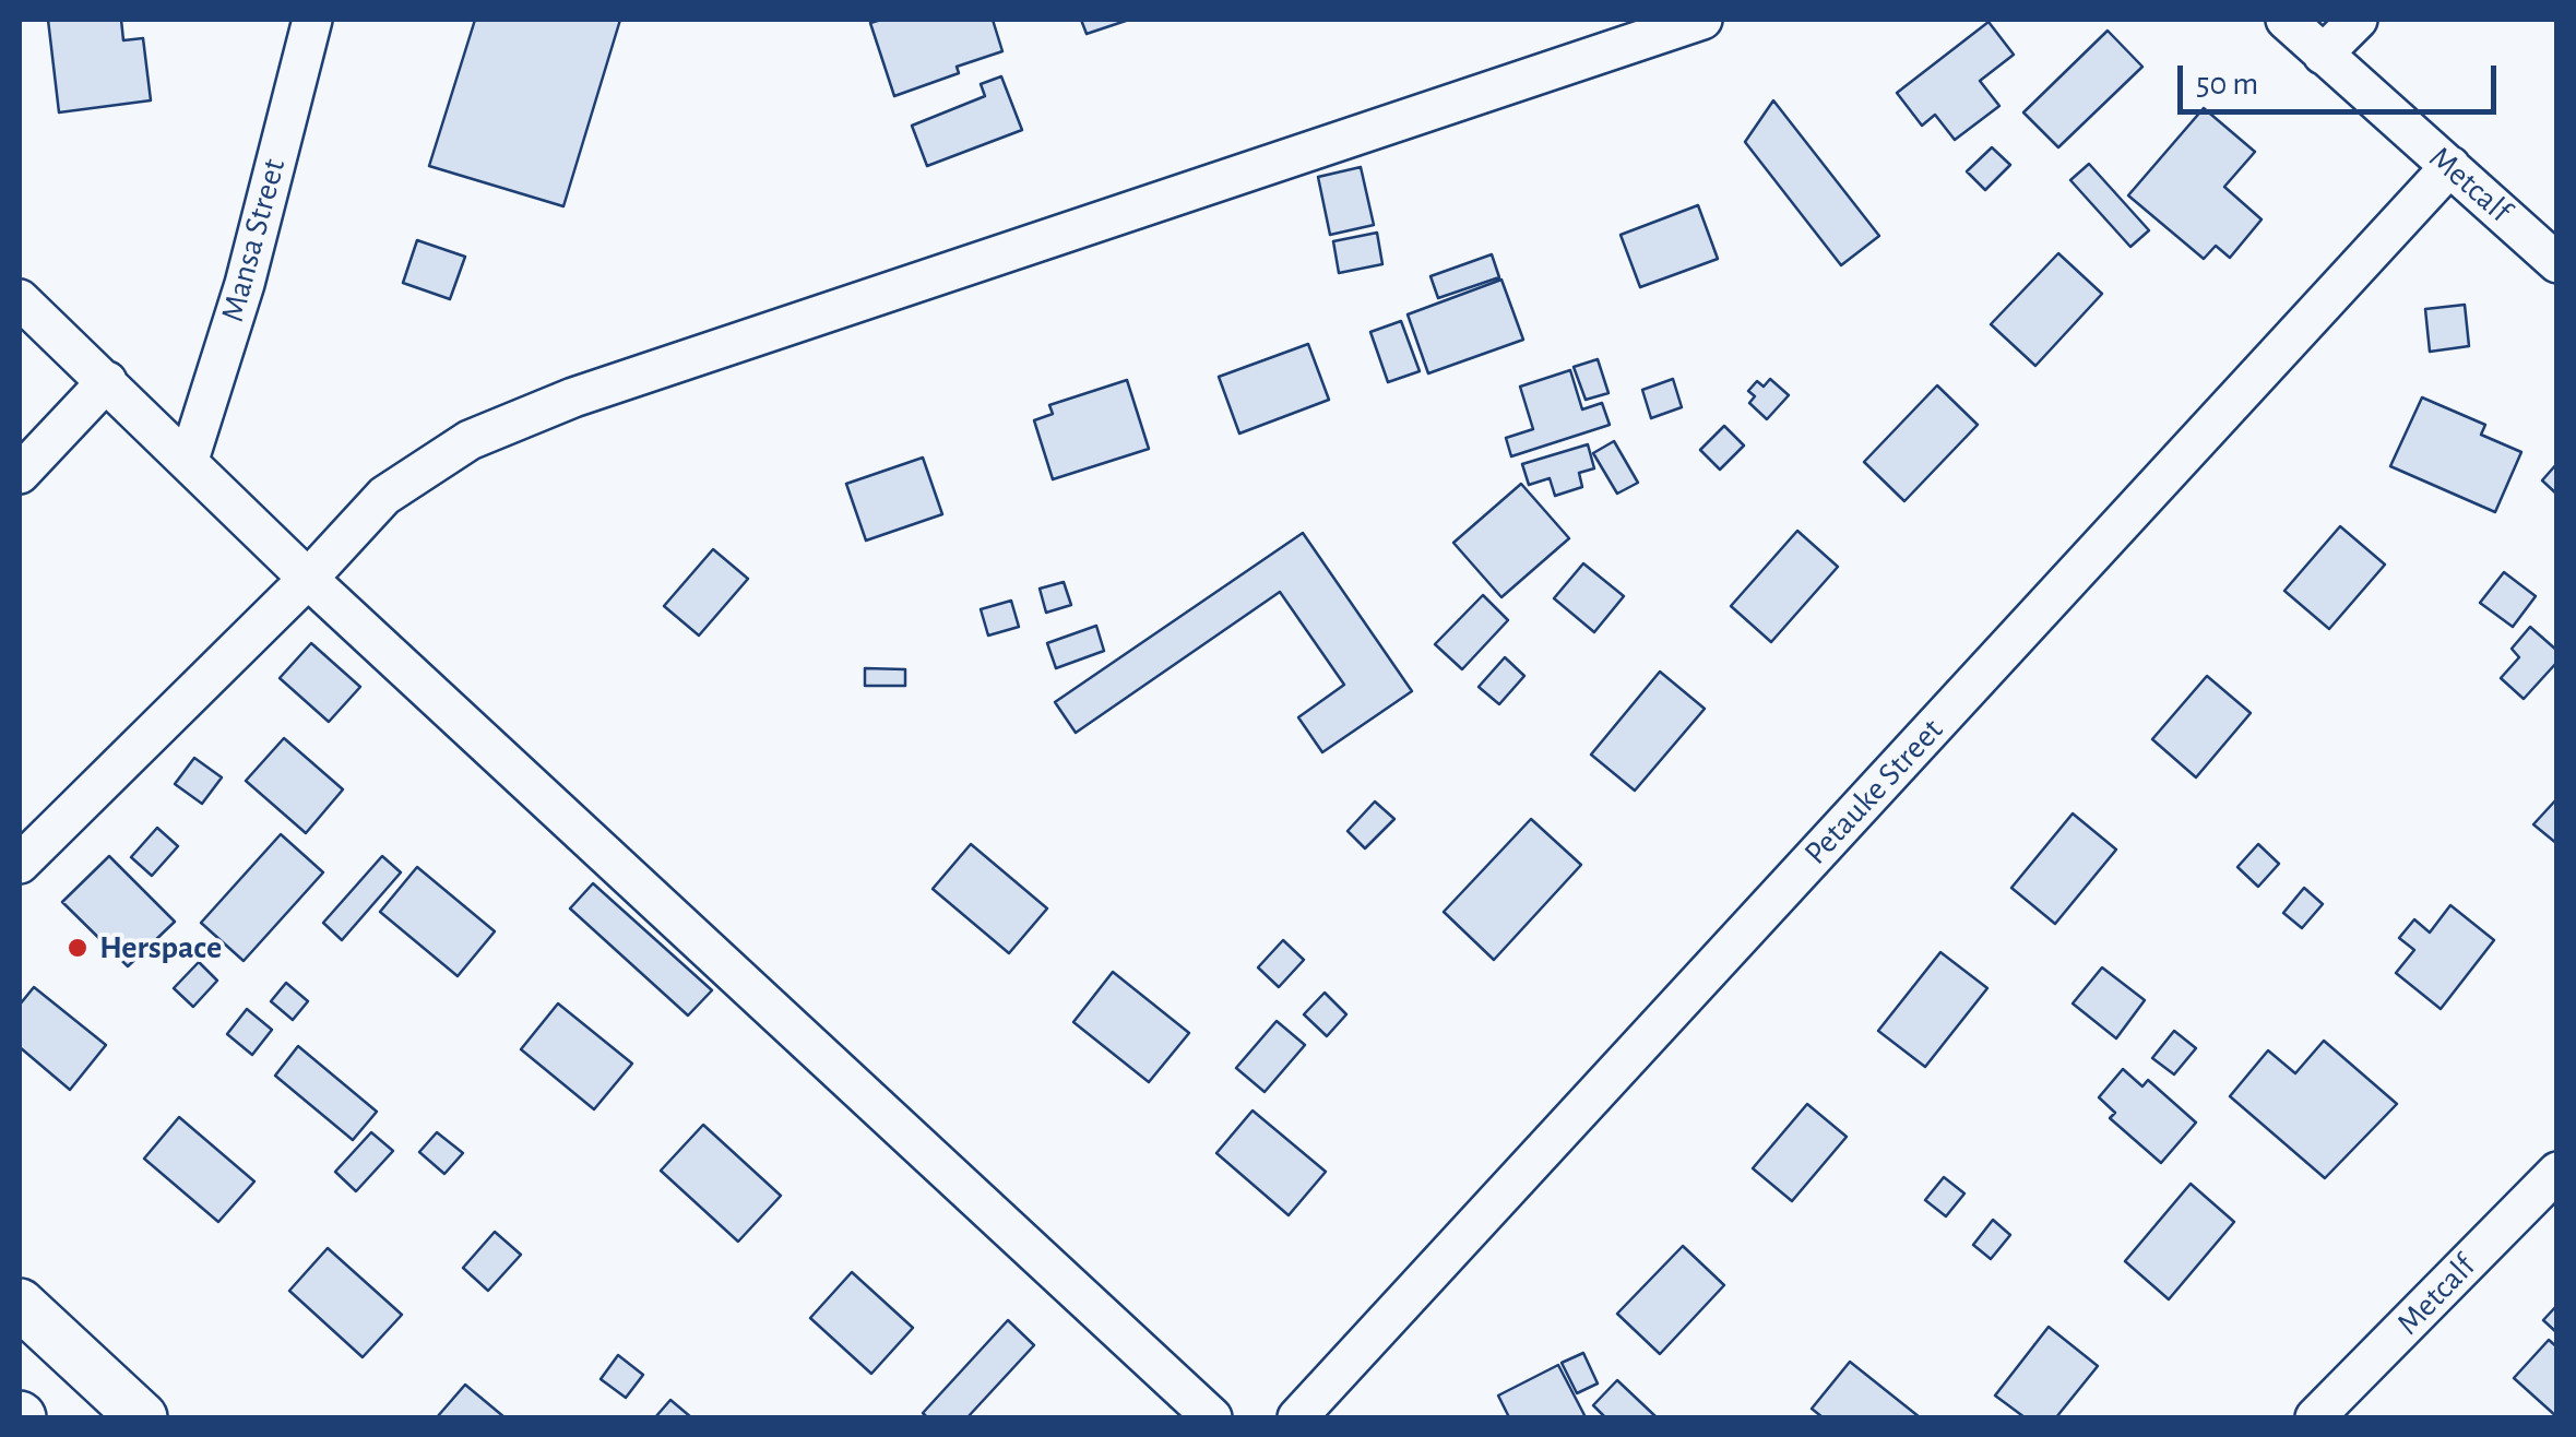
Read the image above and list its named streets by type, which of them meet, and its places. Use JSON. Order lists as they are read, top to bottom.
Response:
{
  "streets": {
    "street": ["Metcalf", "Mansa Street", "Petauke Street"]
  },
  "crossings": [
    ["Metcalf", "Petauke Street"]
  ],
  "places": ["Herspace"],
  "scale_bar": "50 m"
}
